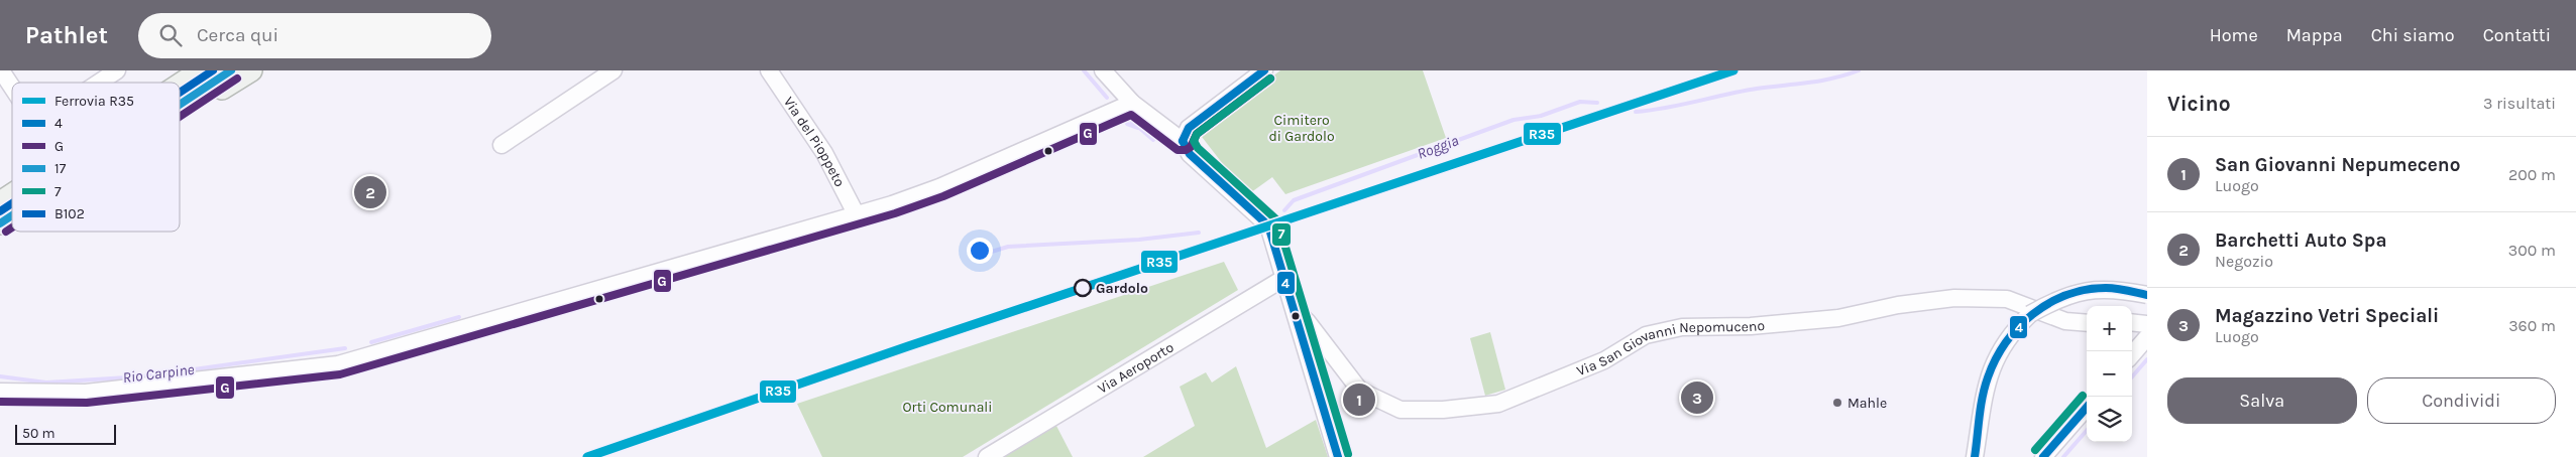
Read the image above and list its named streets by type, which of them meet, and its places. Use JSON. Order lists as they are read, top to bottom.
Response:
{
  "streets": {
    "street": ["Via del Pioppeto", "Via San Giovanni Nepomuceno", "Via Aeroporto"]
  },
  "water": ["Roggia", "Rio Carpine"],
  "parks": ["Cimitero di Gardolo", "Orti Comunali"],
  "places": ["Gardolo", "Mahle"],
  "lines": [
    "rail line R35",
    "transit line 4",
    "transit line 17",
    "transit line B102",
    "transit line G",
    "transit line 7"
  ],
  "legend": [
    "Ferrovia R35",
    "4",
    "G",
    "17",
    "7",
    "B102"
  ],
  "scale_bar": "50 m",
  "page": {
    "header": "Pathlet",
    "search": "Cerca qui",
    "nav": [
      "Home",
      "Mappa",
      "Chi siamo",
      "Contatti"
    ],
    "heading": ["Vicino", "3 risultati"],
    "list": [
      {
        "mark": "1",
        "name": "San Giovanni Nepumeceno",
        "note": "Luogo",
        "value": "200 m"
      },
      {
        "mark": "2",
        "name": "Barchetti Auto Spa",
        "note": "Negozio",
        "value": "300 m"
      },
      {
        "mark": "3",
        "name": "Magazzino Vetri Speciali",
        "note": "Luogo",
        "value": "360 m"
      }
    ],
    "pins": ["2", "3", "1"],
    "map_buttons": ["+", "−"],
    "buttons": ["Salva", "Condividi"],
    "scale": "50 m"
  }
}
